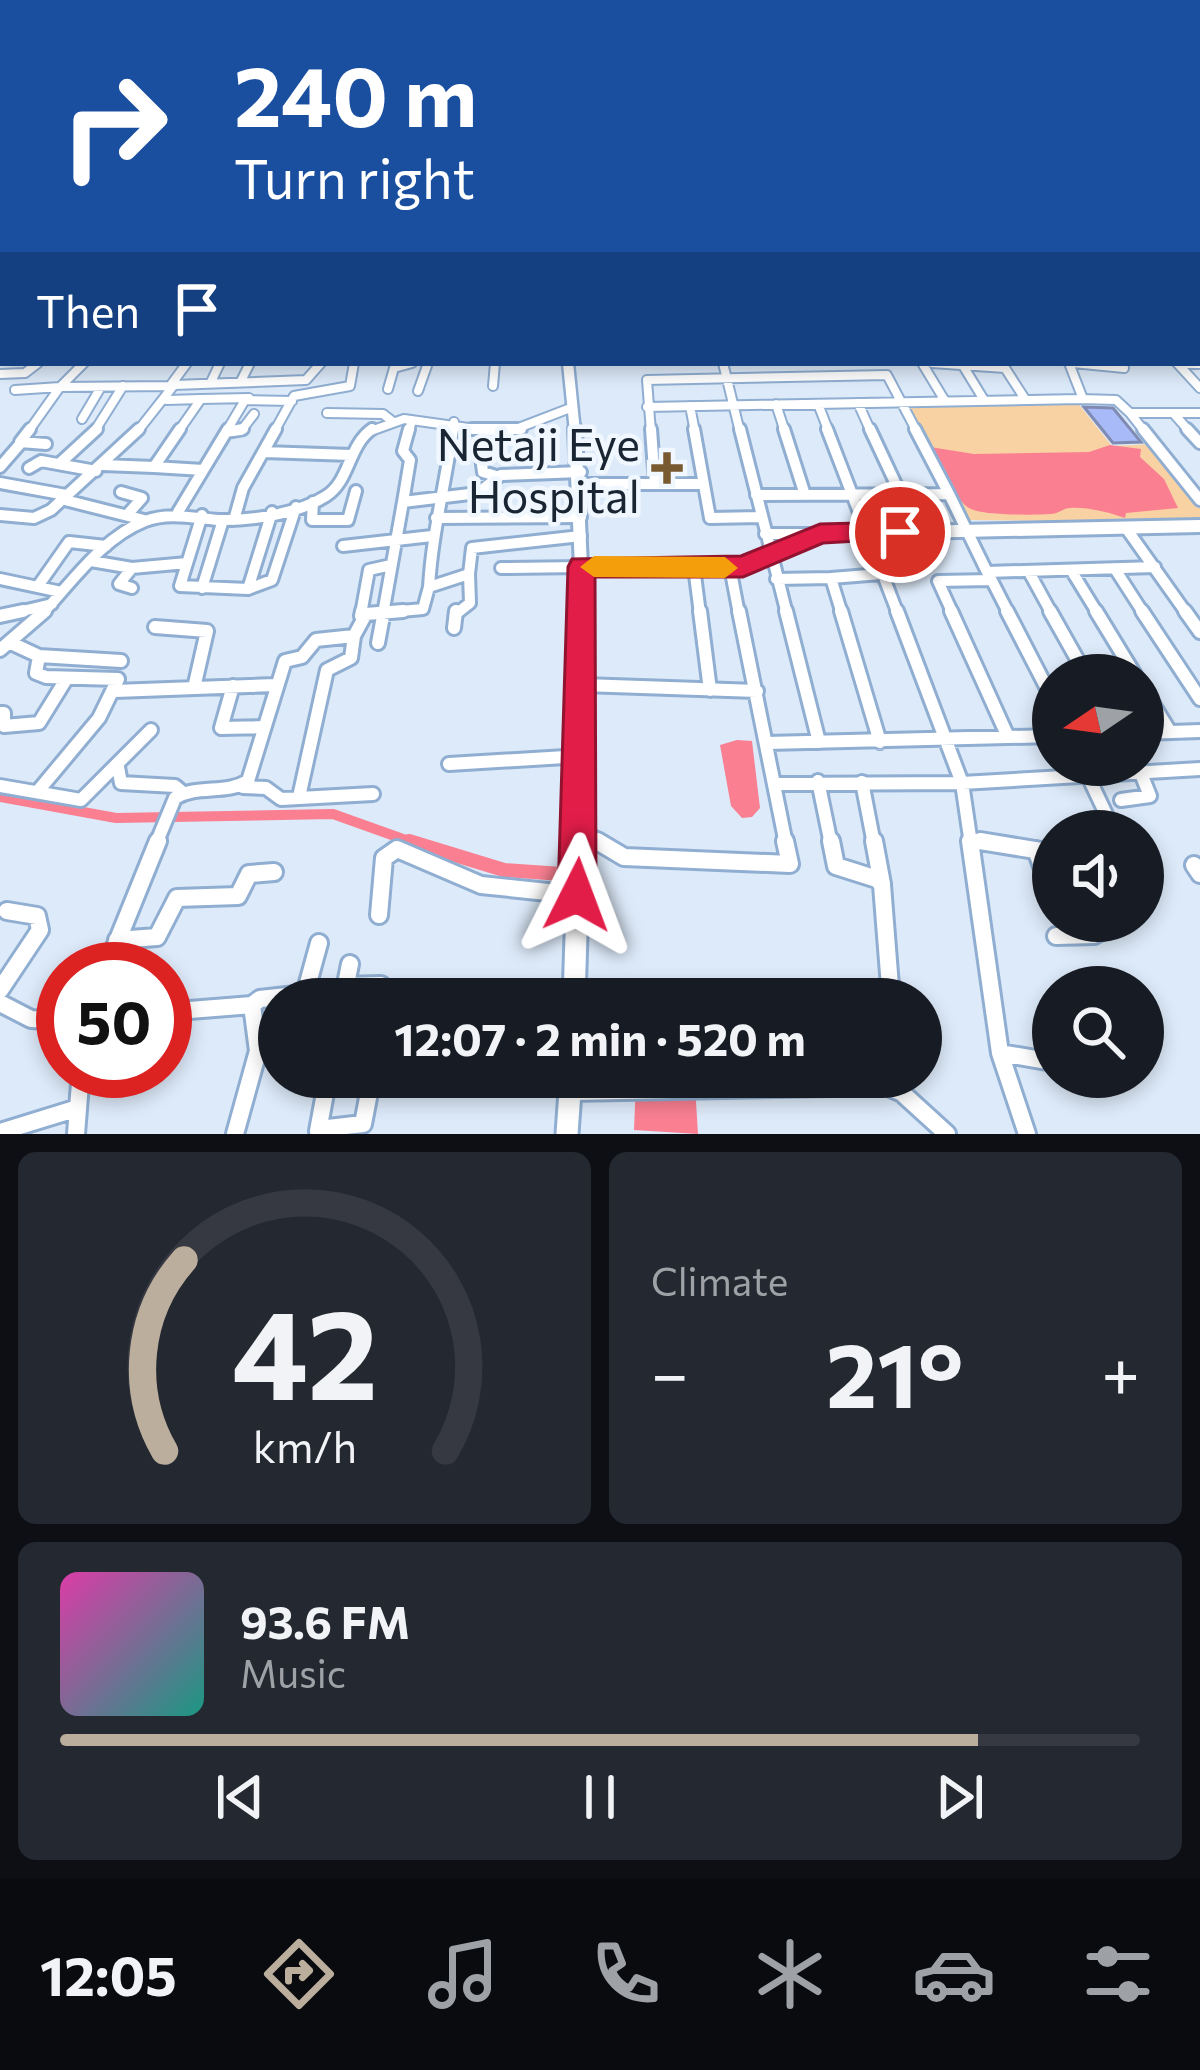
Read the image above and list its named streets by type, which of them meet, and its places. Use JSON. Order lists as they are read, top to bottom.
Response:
{
  "places": {
    "health": ["Netaji Eye Hospital"]
  },
  "north": "left",
  "page": {
    "turn": ["240 m", "Turn right"],
    "then": "Then",
    "limit": "50",
    "trip": "12:07 · 2 min · 520 m",
    "tile": "Climate",
    "heat": ["−", "21°", "+"],
    "song": ["93.6 FM", "Music"],
    "tabs": "12:05",
    "gauge": ["42", "km/h"]
  }
}
